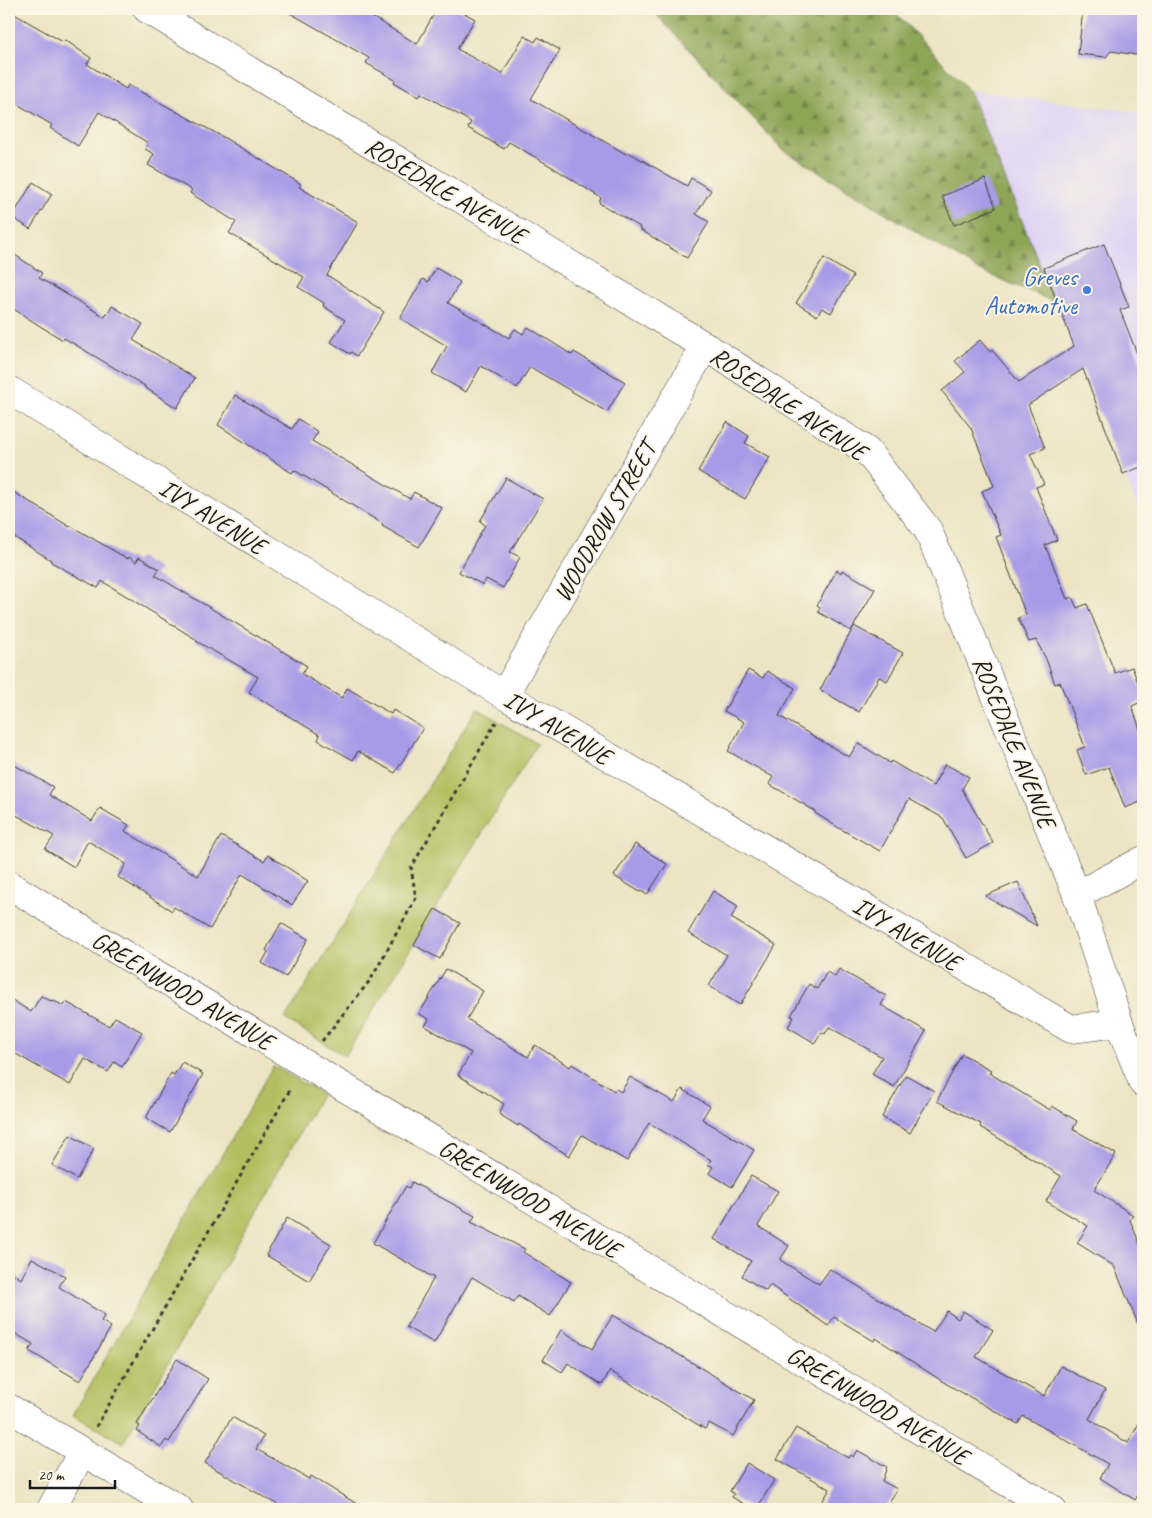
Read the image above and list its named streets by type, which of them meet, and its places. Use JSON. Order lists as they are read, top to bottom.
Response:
{
  "streets": {
    "street": [
      "ROSEDALE AVENUE",
      "IVY AVENUE",
      "WOODROW STREET",
      "GREENWOOD AVENUE"
    ]
  },
  "crossings": [
    ["ROSEDALE AVENUE", "IVY AVENUE"],
    ["ROSEDALE AVENUE", "WOODROW STREET"],
    ["IVY AVENUE", "WOODROW STREET"]
  ],
  "places": ["Greves Automotive"],
  "scale_bar": "20 m"
}
